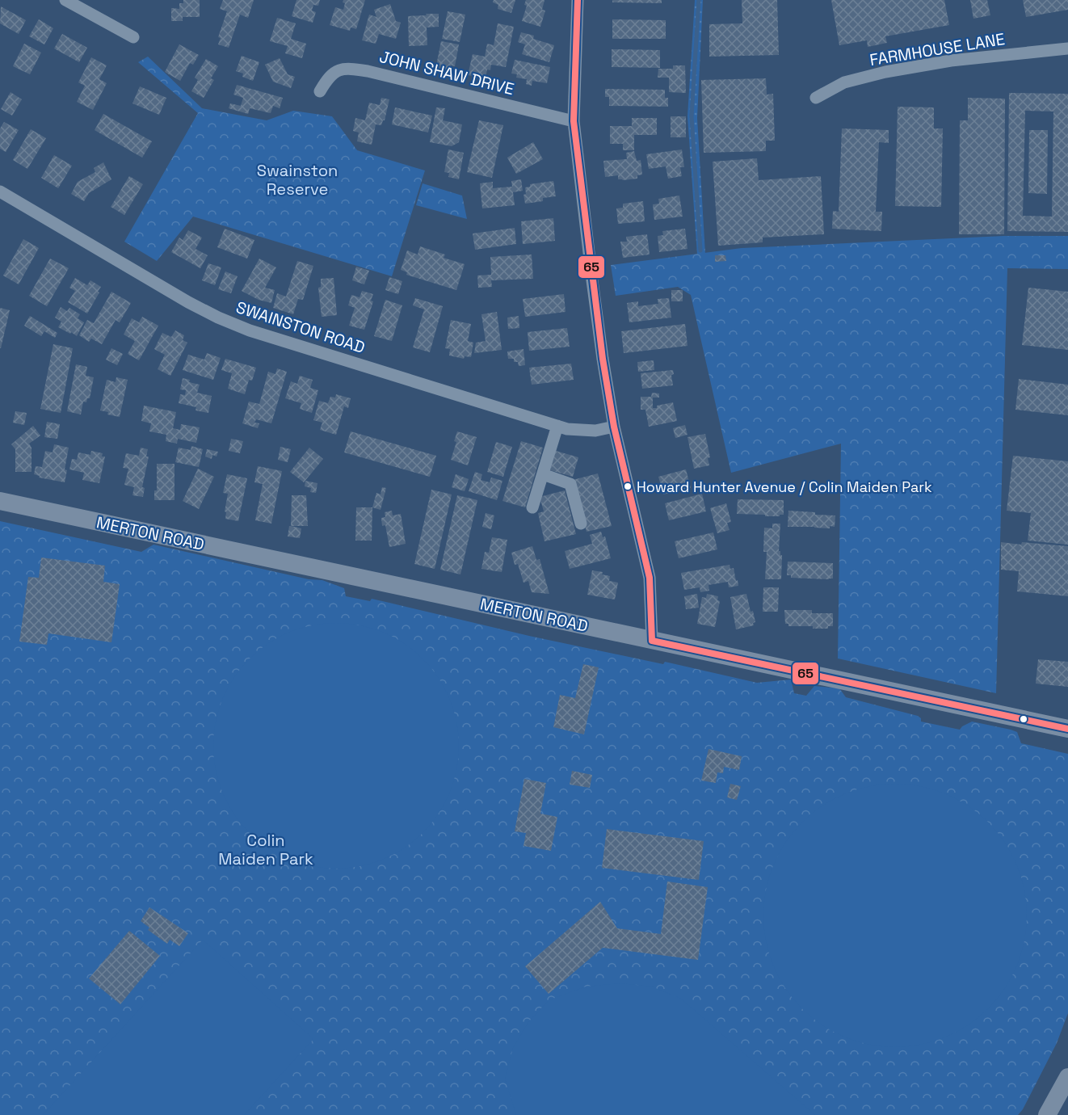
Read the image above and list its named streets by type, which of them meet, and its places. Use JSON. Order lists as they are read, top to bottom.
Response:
{
  "streets": {
    "main road": ["MERTON ROAD"],
    "street": ["FARMHOUSE LANE", "JOHN SHAW DRIVE", "SWAINSTON ROAD"]
  },
  "parks": ["Swainston Reserve", "Colin Maiden Park"],
  "places": ["Howard Hunter Avenue / Colin Maiden Park"],
  "lines": ["transit line 65"]
}
